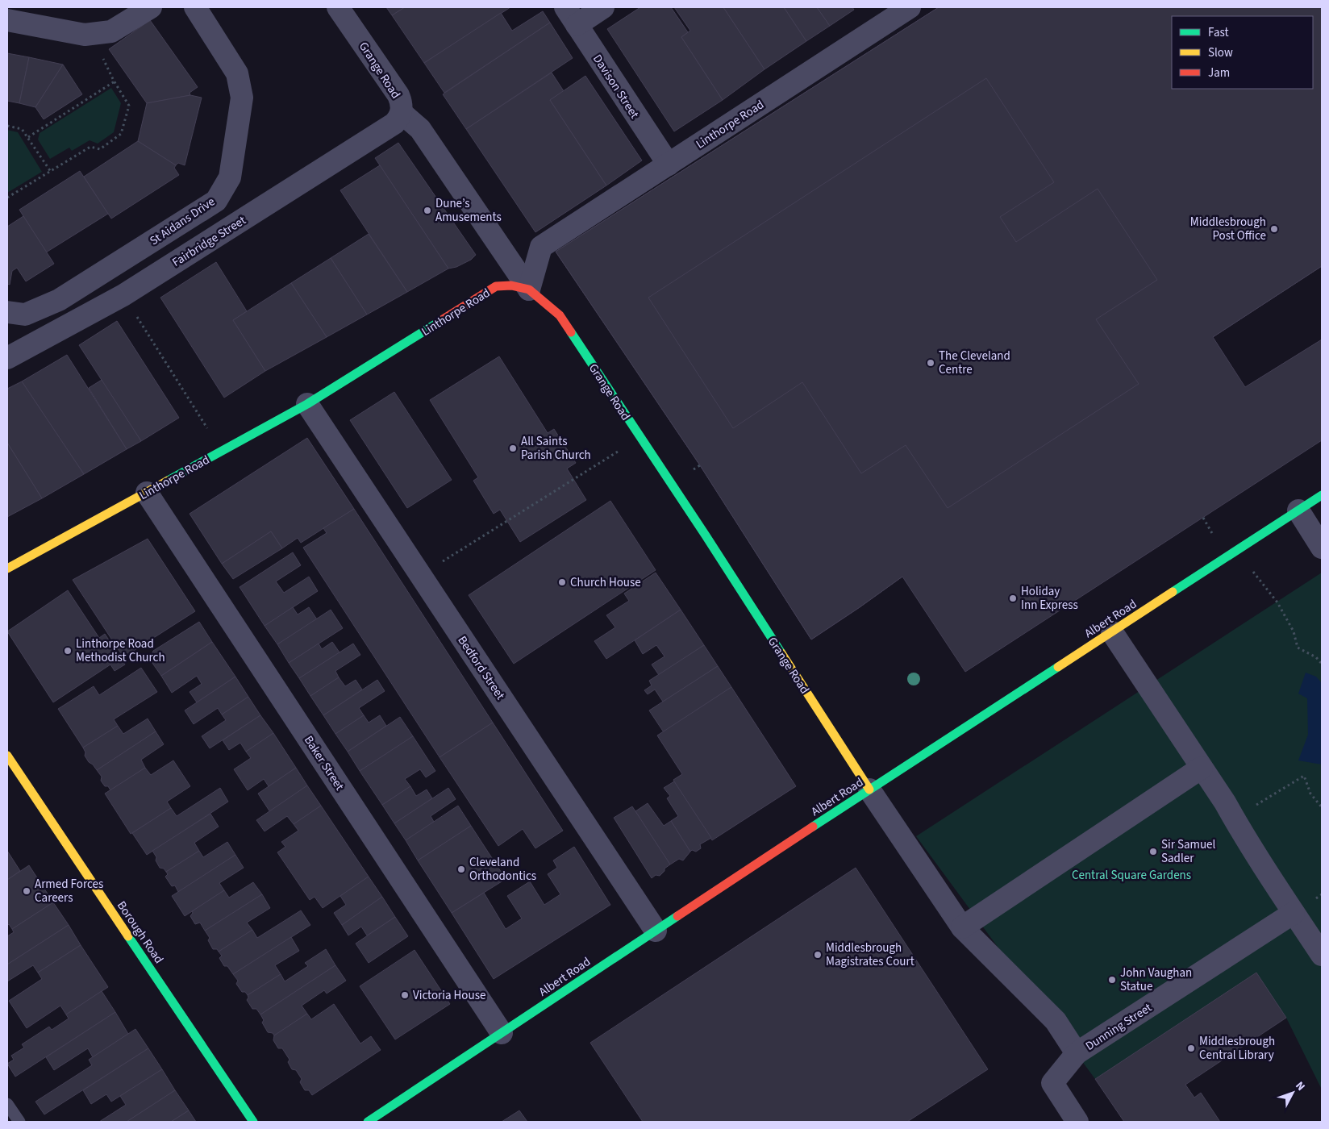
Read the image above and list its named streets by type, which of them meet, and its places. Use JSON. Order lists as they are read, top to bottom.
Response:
{
  "streets": {
    "street": [
      "Grange Road",
      "Davison Street",
      "Linthorpe Road",
      "St Aidans Drive",
      "Fairbridge Street",
      "Albert Road",
      "Bedford Street",
      "Baker Street",
      "Borough Road",
      "Dunning Street"
    ]
  },
  "crossings": [
    ["Grange Road", "Linthorpe Road"],
    ["Grange Road", "Fairbridge Street"],
    ["Grange Road", "Albert Road"],
    ["Davison Street", "Linthorpe Road"],
    ["Linthorpe Road", "Bedford Street"],
    ["Linthorpe Road", "Baker Street"],
    ["Albert Road", "Bedford Street"],
    ["Albert Road", "Baker Street"]
  ],
  "parks": ["Central Square Gardens"],
  "places": [
    "Dune’s Amusements",
    "Middlesbrough Post Office",
    "The Cleveland Centre",
    "All Saints Parish Church",
    "Church House",
    "Holiday Inn Express",
    "Linthorpe Road Methodist Church",
    "Sir Samuel Sadler",
    "Cleveland Orthodontics",
    "Armed Forces Careers",
    "Middlesbrough Magistrates Court",
    "John Vaughan Statue",
    "Victoria House",
    "Middlesbrough Central Library"
  ],
  "legend": ["Fast", "Slow", "Jam"],
  "north": "top right"
}
